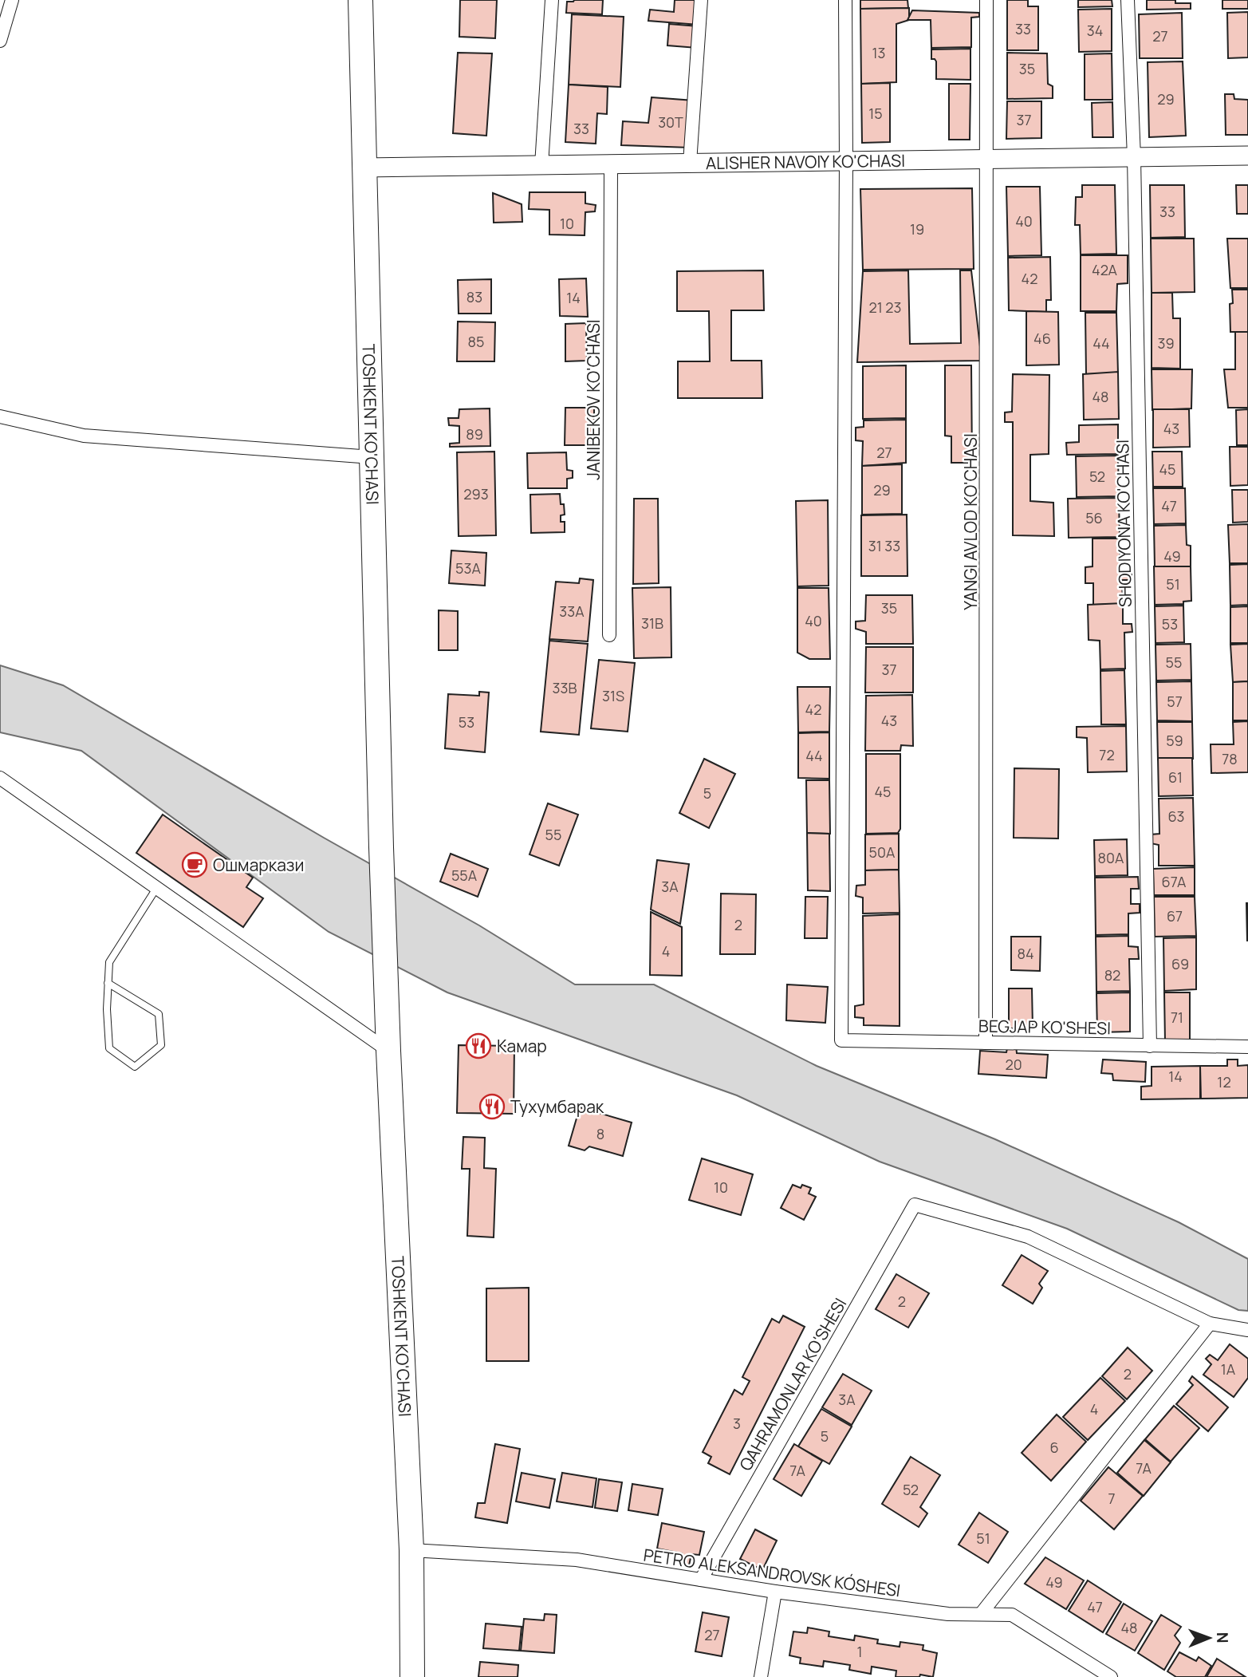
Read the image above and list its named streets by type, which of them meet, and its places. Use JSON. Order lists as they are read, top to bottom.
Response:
{
  "streets": {
    "highway": ["TOSHKENT KO'CHASI"],
    "street": [
      "ALISHER NAVOIY KO'CHASI",
      "JANIBEKOV KO'CHASI",
      "YANGI AVLOD KO'CHASI",
      "SHODIYONA KO'CHASI",
      "BEGJAP KO'SHESI",
      "QAHRAMONLAR KO'SHESI",
      "PETRO ALEKSANDROVSK KÓSHESI"
    ]
  },
  "crossings": [
    ["ALISHER NAVOIY KO'CHASI", "JANIBEKOV KO'CHASI"],
    ["ALISHER NAVOIY KO'CHASI", "TOSHKENT KO'CHASI"],
    ["ALISHER NAVOIY KO'CHASI", "YANGI AVLOD KO'CHASI"],
    ["ALISHER NAVOIY KO'CHASI", "SHODIYONA KO'CHASI"],
    ["ALISHER NAVOIY KO'CHASI", "BEGJAP KO'SHESI"],
    ["TOSHKENT KO'CHASI", "PETRO ALEKSANDROVSK KÓSHESI"],
    ["YANGI AVLOD KO'CHASI", "BEGJAP KO'SHESI"],
    ["SHODIYONA KO'CHASI", "BEGJAP KO'SHESI"],
    ["QAHRAMONLAR KO'SHESI", "PETRO ALEKSANDROVSK KÓSHESI"]
  ],
  "places": {
    "cafe": ["Ошмаркази"],
    "restaurant": ["Камар", "Тухумбарак"]
  },
  "house_numbers": [
    "33",
    "34",
    "27",
    "13",
    "35",
    "29",
    "15",
    "37",
    "30T",
    "33",
    "33",
    "40",
    "10",
    "19",
    "42A",
    "42",
    "83",
    "14",
    "21 23",
    "46",
    "85",
    "44",
    "39",
    "48",
    "43",
    "89",
    "27",
    "45",
    "52",
    "29",
    "293",
    "47",
    "56",
    "31 33",
    "49",
    "53A",
    "51",
    "35",
    "33A",
    "40",
    "31B",
    "53",
    "55",
    "37",
    "33B",
    "31S",
    "57",
    "42",
    "43",
    "53",
    "59",
    "72",
    "44",
    "78",
    "61",
    "45",
    "5",
    "63",
    "55",
    "50A",
    "80A",
    "55A",
    "67A",
    "3A",
    "67",
    "2",
    "4",
    "84",
    "69",
    "82",
    "71",
    "20",
    "14",
    "12",
    "8",
    "10",
    "2",
    "1A",
    "2",
    "3A",
    "4",
    "3",
    "5",
    "6",
    "7A",
    "7A",
    "52",
    "7",
    "51",
    "49",
    "47",
    "48",
    "27",
    "1"
  ],
  "north": "right"
}
